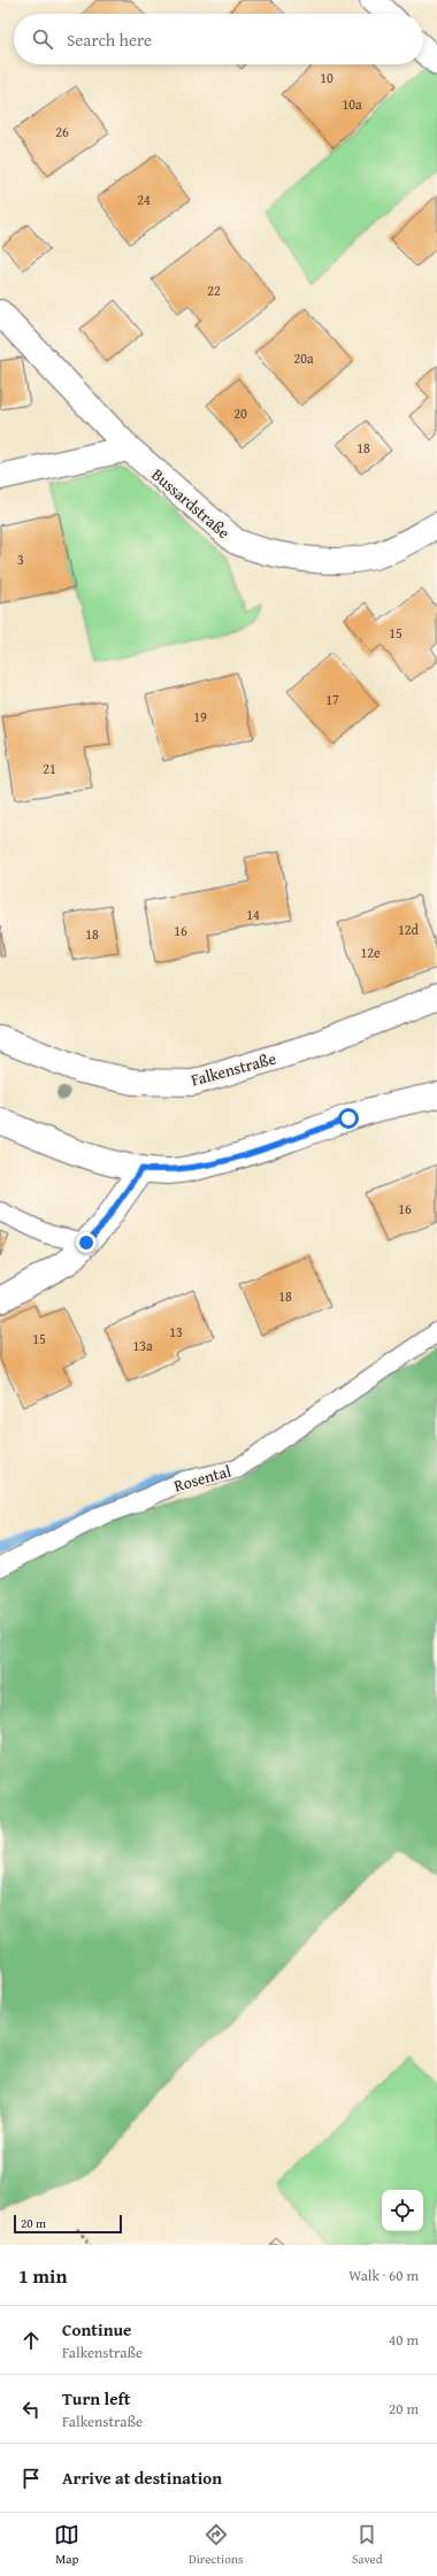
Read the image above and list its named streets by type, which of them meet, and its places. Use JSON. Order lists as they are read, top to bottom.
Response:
{
  "streets": {
    "street": ["Bussardstraße", "Falkenstraße"],
    "lane": ["Rosental"]
  },
  "house_numbers": [
    "10",
    "10a",
    "26",
    "24",
    "22",
    "20a",
    "20",
    "18",
    "3",
    "15",
    "17",
    "19",
    "21",
    "14",
    "12d",
    "16",
    "18",
    "12e",
    "16",
    "18",
    "13",
    "15",
    "13a"
  ],
  "scale_bar": "20 m",
  "page": {
    "search": "Search here",
    "scale": "20 m",
    "heading": ["1 min", "Walk · 60 m"],
    "list": [
      ["Continue", "Falkenstraße", "40 m"],
      ["Turn left", "Falkenstraße", "20 m"],
      "Arrive at destination"
    ],
    "nav": ["Map", "Directions", "Saved"]
  }
}
